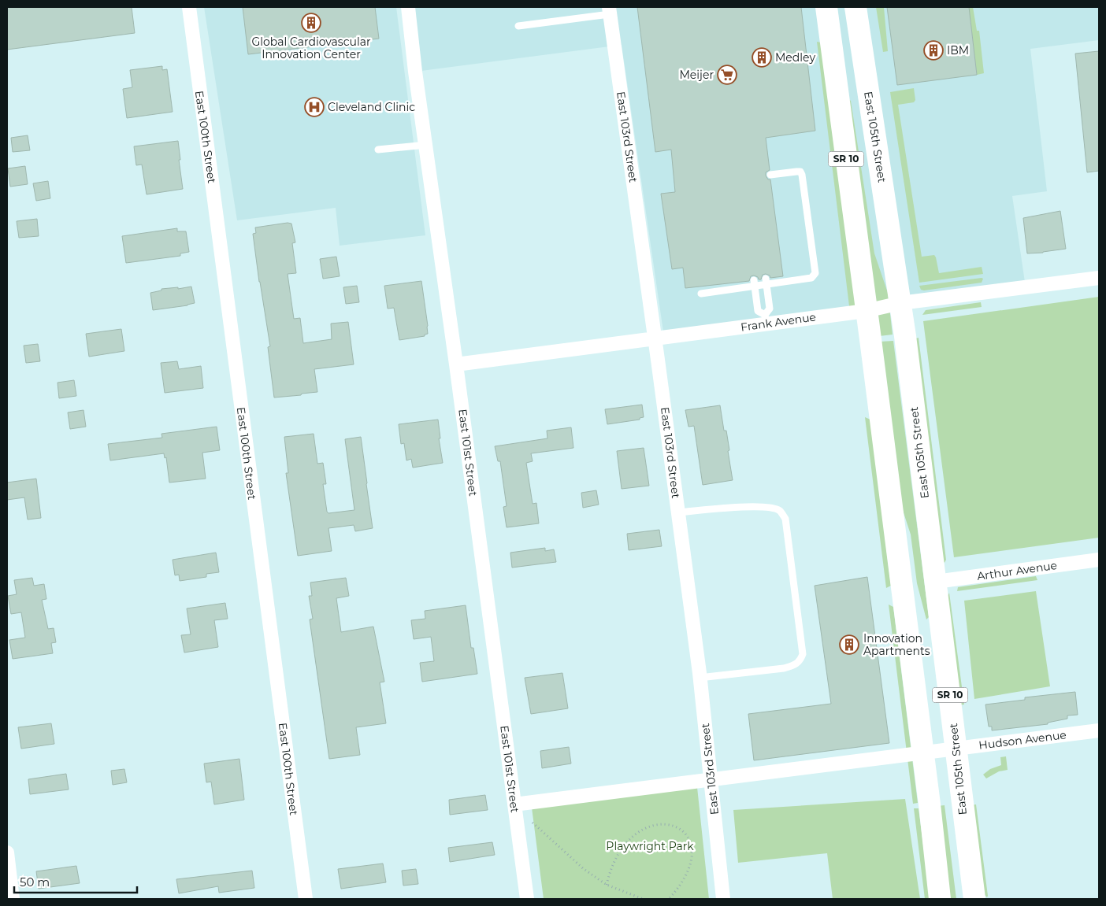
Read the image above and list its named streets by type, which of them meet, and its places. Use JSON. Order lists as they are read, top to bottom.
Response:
{
  "streets": {
    "main road": ["East 105th Street", "SR 10"],
    "street": [
      "East 100th Street",
      "East 103rd Street",
      "Frank Avenue",
      "East 101st Street",
      "Arthur Avenue",
      "Hudson Avenue"
    ]
  },
  "crossings": [
    ["East 103rd Street", "Frank Avenue"],
    ["East 103rd Street", "Hudson Avenue"],
    ["East 105th Street", "Frank Avenue"],
    ["East 105th Street", "Arthur Avenue"],
    ["East 105th Street", "Hudson Avenue"],
    ["SR 10", "Frank Avenue"],
    ["SR 10", "Hudson Avenue"],
    ["Frank Avenue", "East 101st Street"],
    ["East 101st Street", "Hudson Avenue"]
  ],
  "parks": ["Playwright Park"],
  "places": {
    "building": [
      "Global Cardiovascular Innovation Center",
      "IBM",
      "Medley",
      "Innovation Apartments"
    ],
    "supermarket": ["Meijer"],
    "hospital": ["Cleveland Clinic"]
  },
  "scale_bar": "50 m"
}
